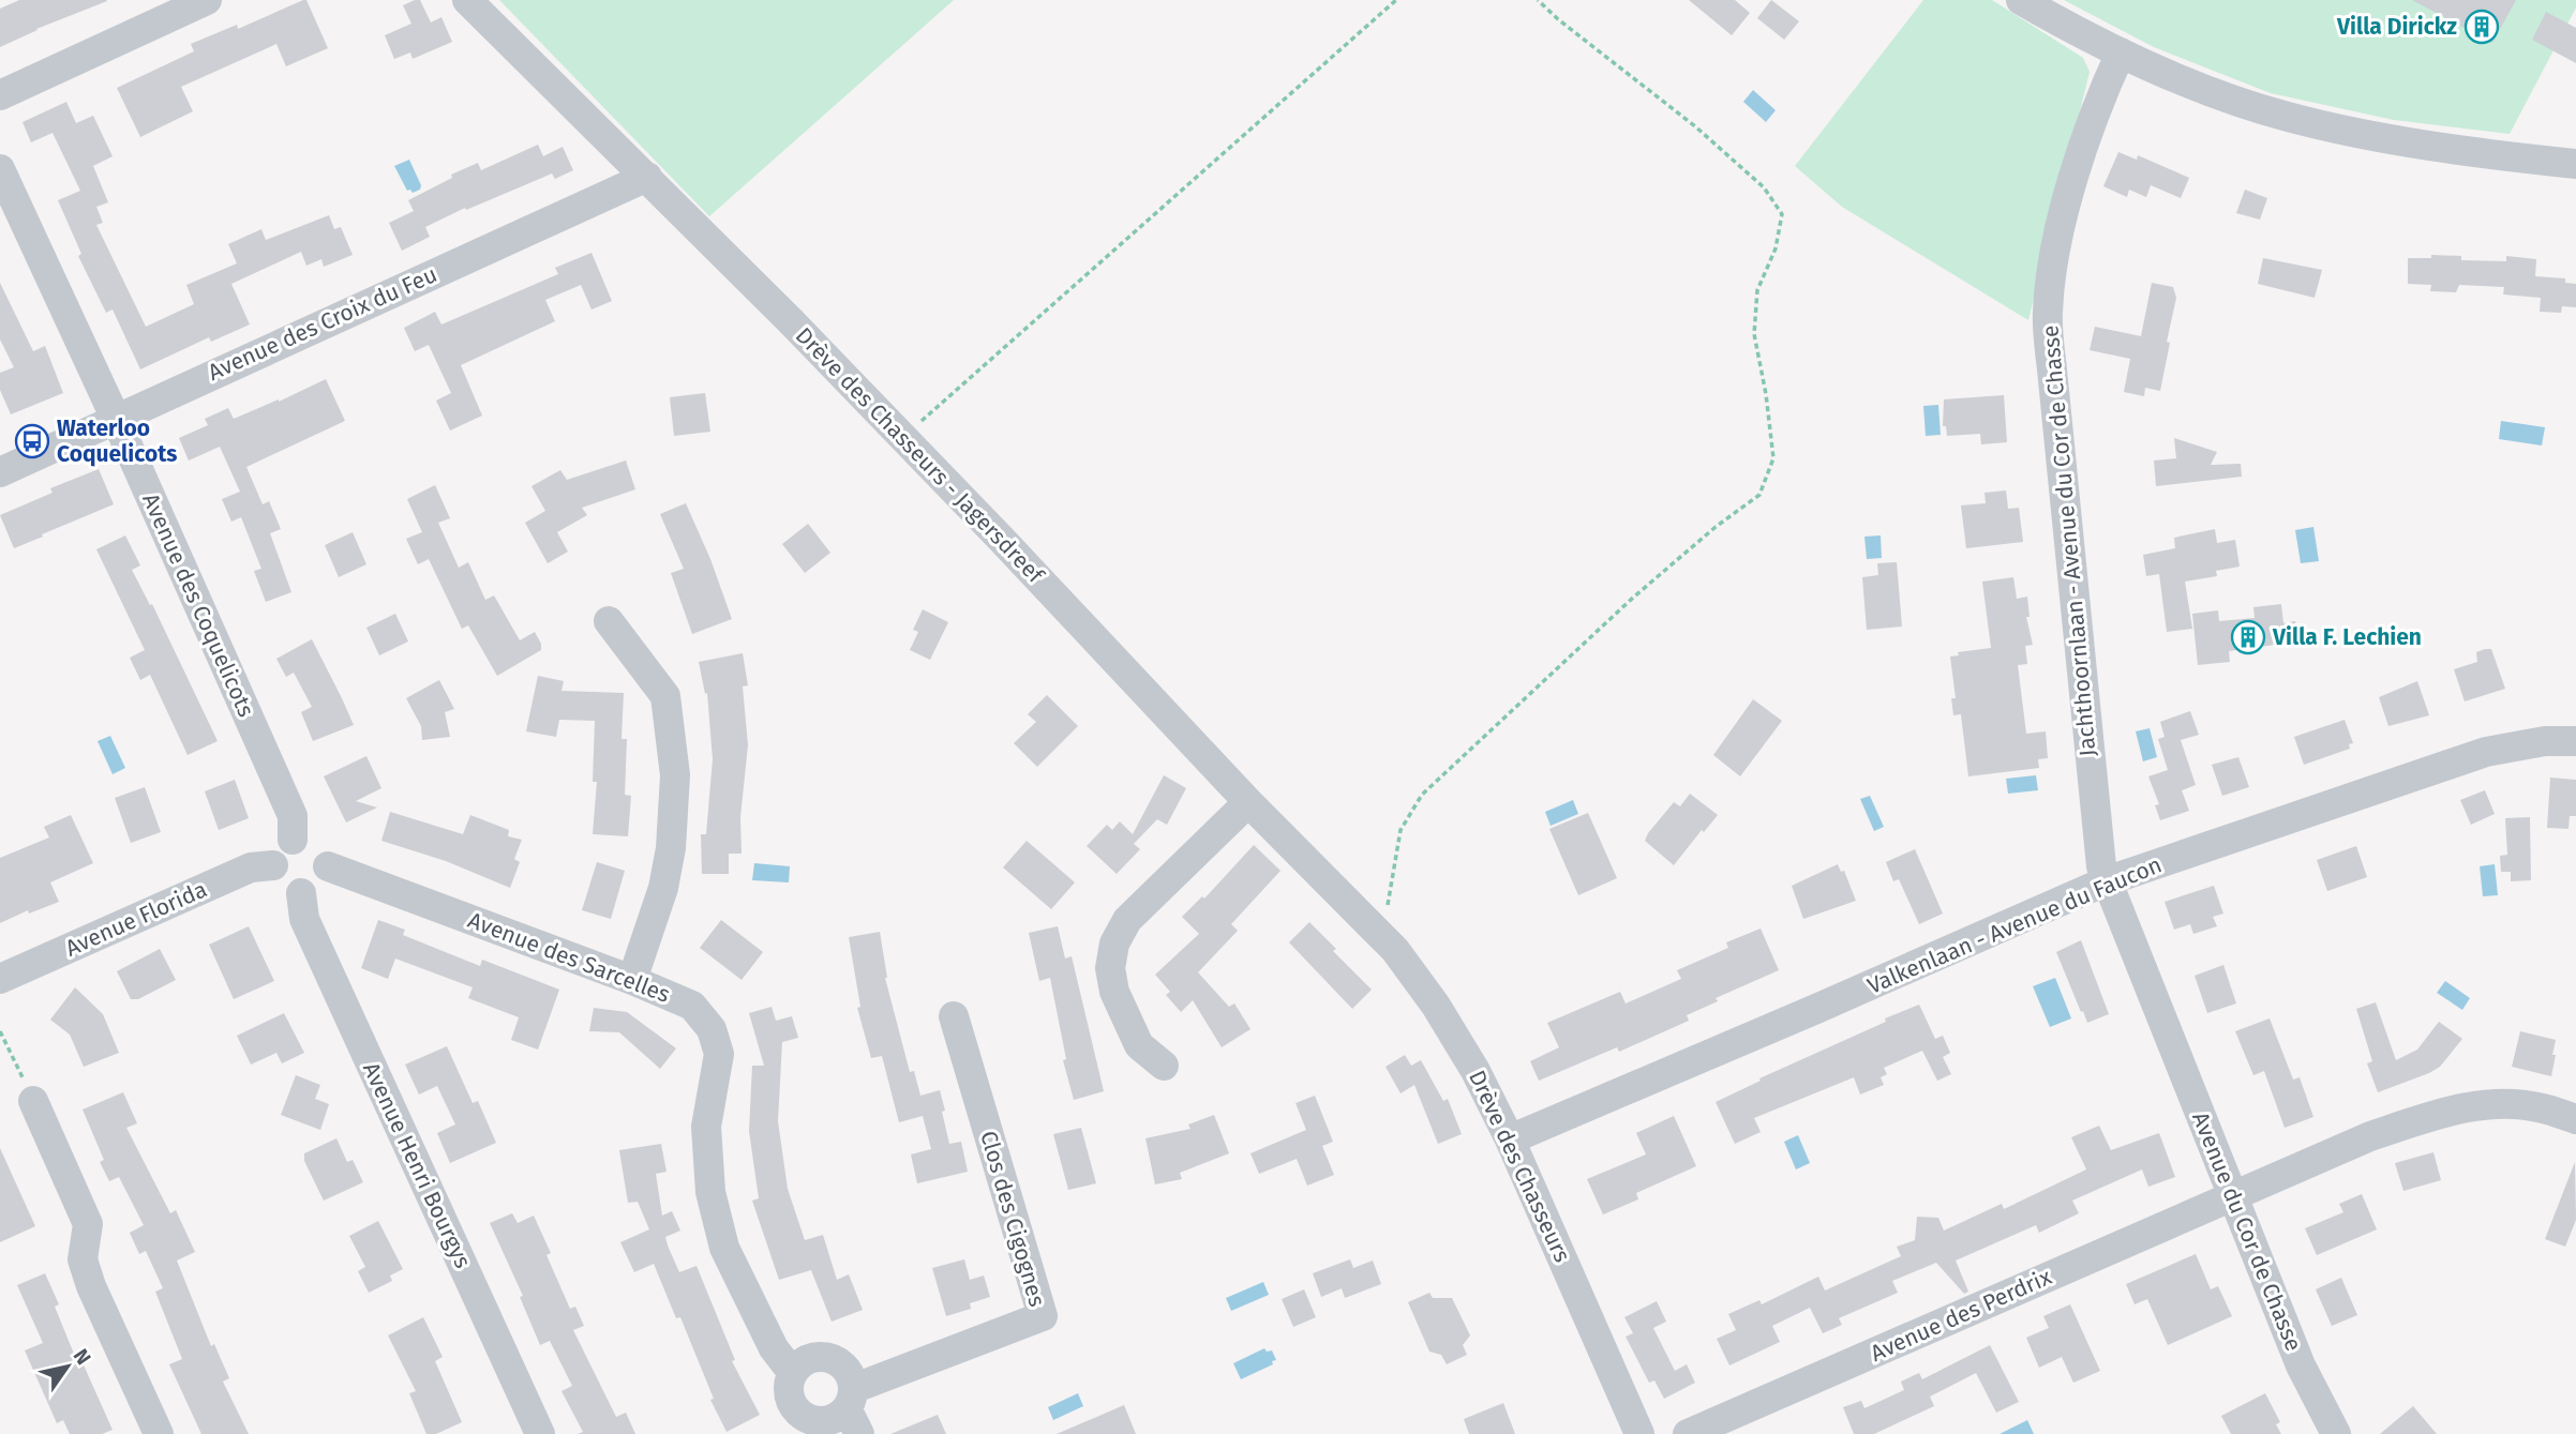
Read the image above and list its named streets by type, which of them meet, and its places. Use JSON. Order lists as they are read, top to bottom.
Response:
{
  "streets": {
    "street": [
      "Avenue des Croix du Feu",
      "Drève des Chasseurs - Jagersdreef",
      "Jachthoornlaan - Avenue du Cor de Chasse",
      "Avenue des Coquelicots",
      "Avenue Florida",
      "Valkenlaan - Avenue du Faucon",
      "Avenue des Sarcelles",
      "Avenue Henri Bourgys",
      "Drève des Chasseurs",
      "Clos des Cigognes",
      "Avenue du Cor de Chasse",
      "Avenue des Perdrix"
    ]
  },
  "crossings": [
    ["Avenue des Croix du Feu", "Drève des Chasseurs - Jagersdreef"],
    ["Avenue des Croix du Feu", "Avenue des Coquelicots"],
    ["Drève des Chasseurs - Jagersdreef", "Drève des Chasseurs"],
    ["Jachthoornlaan - Avenue du Cor de Chasse", "Valkenlaan - Avenue du Faucon"],
    ["Jachthoornlaan - Avenue du Cor de Chasse", "Avenue du Cor de Chasse"],
    ["Avenue des Coquelicots", "Avenue Florida"],
    ["Avenue des Coquelicots", "Avenue des Sarcelles"],
    ["Avenue des Coquelicots", "Avenue Henri Bourgys"],
    ["Avenue Florida", "Avenue des Sarcelles"],
    ["Avenue Florida", "Avenue Henri Bourgys"],
    ["Valkenlaan - Avenue du Faucon", "Drève des Chasseurs"],
    ["Avenue des Sarcelles", "Avenue Henri Bourgys"],
    ["Avenue des Sarcelles", "Clos des Cigognes"],
    ["Avenue du Cor de Chasse", "Avenue des Perdrix"]
  ],
  "places": {
    "building": ["Villa Dirickz", "Villa F. Lechien"],
    "bus stop": ["Waterloo Coquelicots"]
  },
  "north": "top right"
}
